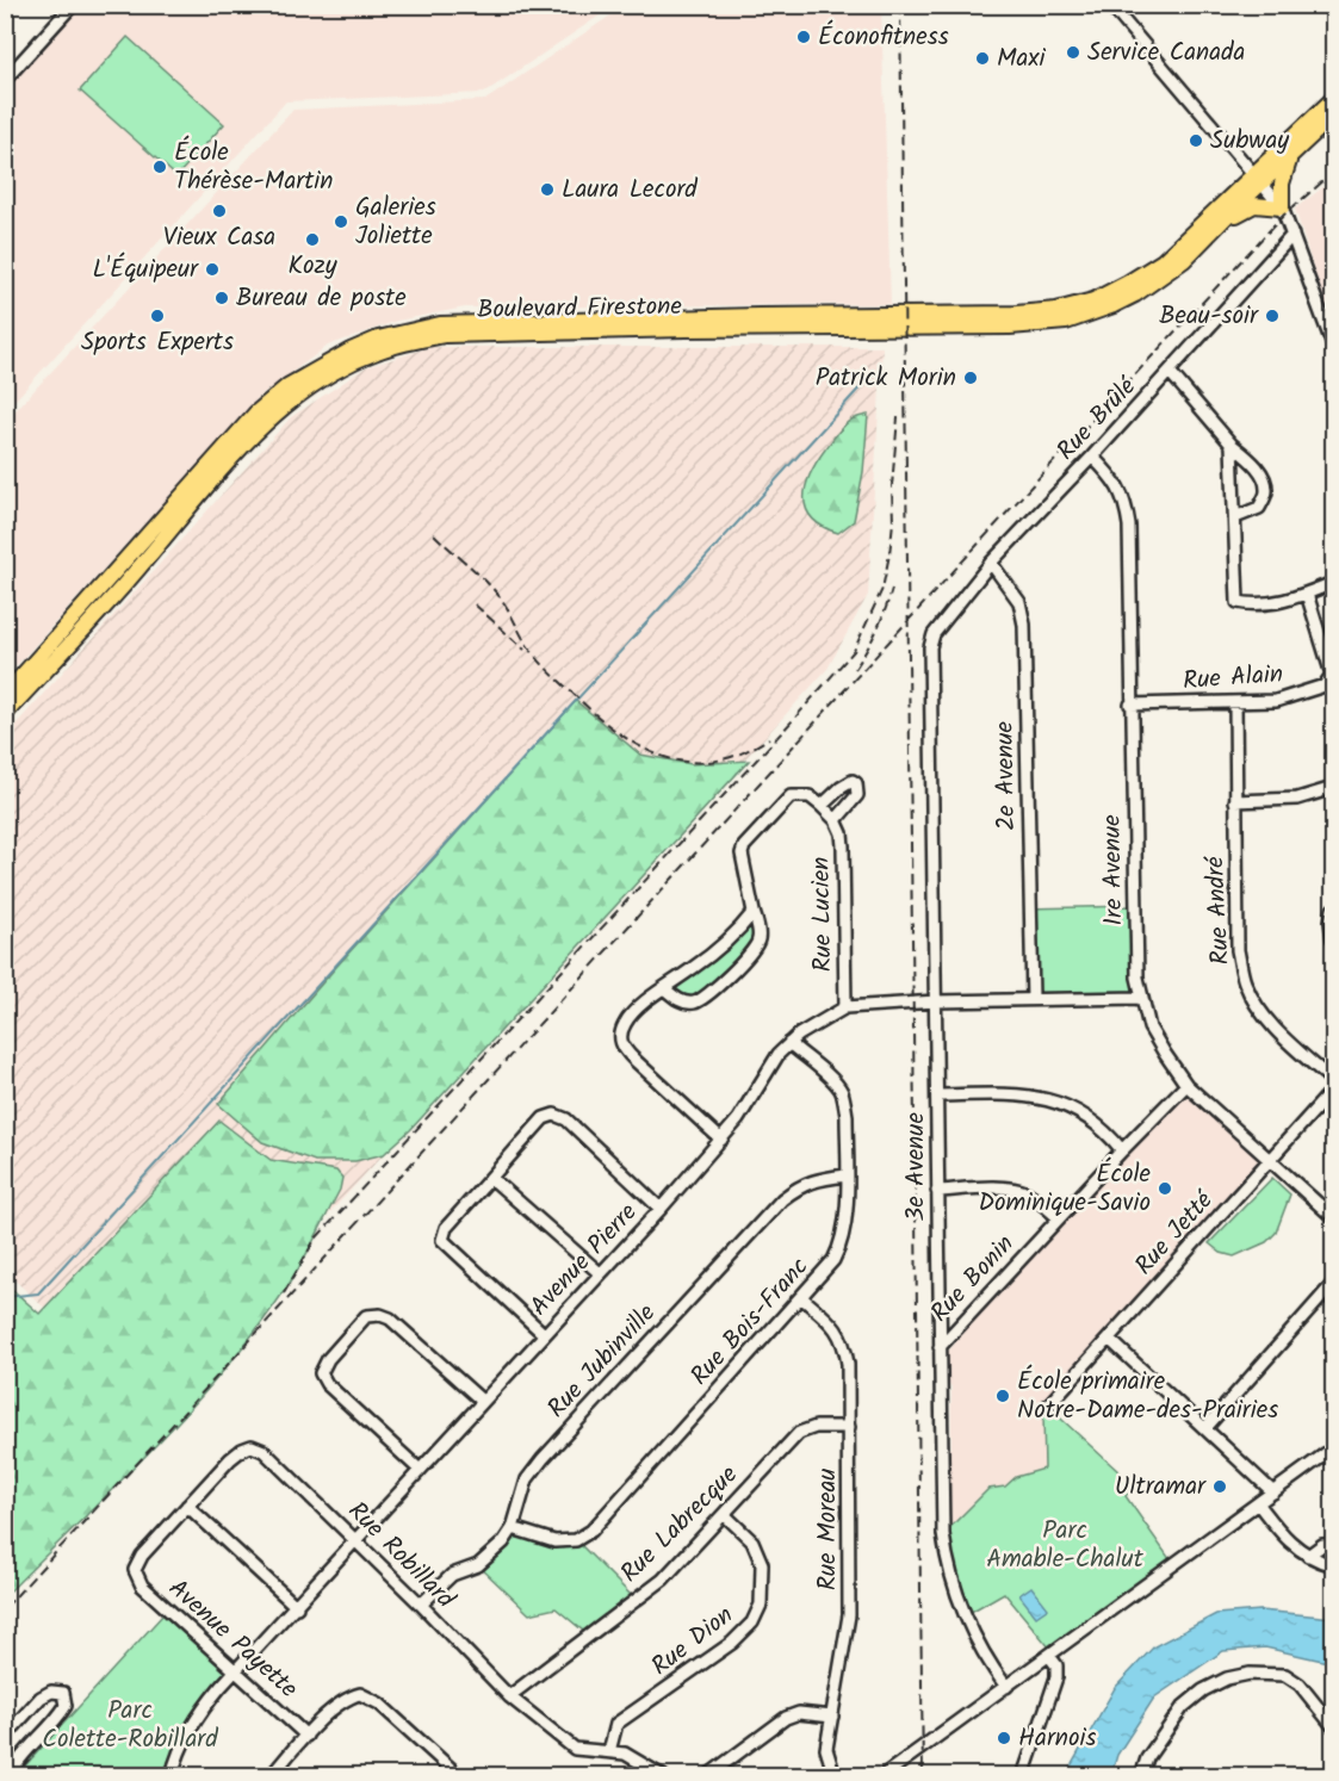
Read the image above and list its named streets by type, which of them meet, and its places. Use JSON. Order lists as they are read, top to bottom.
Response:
{
  "streets": {
    "main road": ["Boulevard Firestone"],
    "street": [
      "Rue Brûlé",
      "Rue Alain",
      "2e Avenue",
      "1re Avenue",
      "Rue André",
      "Rue Lucien",
      "3e Avenue",
      "Rue Jetté",
      "Avenue Pierre",
      "Rue Bonin",
      "Rue Bois-Franc",
      "Rue Jubinville",
      "Rue Labrecque",
      "Rue Moreau",
      "Rue Robillard",
      "Avenue Payette",
      "Rue Dion"
    ]
  },
  "crossings": [
    ["Rue Brûlé", "2e Avenue"],
    ["Rue Brûlé", "1re Avenue"],
    ["Rue Brûlé", "3e Avenue"],
    ["Rue Alain", "1re Avenue"],
    ["Rue Alain", "Rue André"],
    ["2e Avenue", "Avenue Pierre"],
    ["1re Avenue", "Rue Jetté"],
    ["1re Avenue", "Avenue Pierre"],
    ["1re Avenue", "Rue Bonin"],
    ["Rue Lucien", "Avenue Pierre"],
    ["3e Avenue", "Avenue Pierre"],
    ["3e Avenue", "Rue Bonin"],
    ["Avenue Pierre", "Rue Bois-Franc"],
    ["Avenue Pierre", "Rue Robillard"],
    ["Avenue Pierre", "Avenue Payette"],
    ["Rue Bois-Franc", "Rue Jubinville"],
    ["Rue Bois-Franc", "Rue Moreau"],
    ["Rue Jubinville", "Rue Robillard"],
    ["Rue Labrecque", "Rue Moreau"],
    ["Rue Labrecque", "Rue Robillard"],
    ["Rue Labrecque", "Rue Dion"],
    ["Rue Robillard", "Avenue Payette"],
    ["Rue Robillard", "Rue Dion"]
  ],
  "parks": ["Parc Amable-Chalut", "Parc Colette-Robillard"],
  "places": [
    "Éconofitness",
    "Service Canada",
    "Maxi",
    "Subway",
    "École Thérèse-Martin",
    "Laura Lecord",
    "Vieux Casa",
    "Galeries Joliette",
    "Kozy",
    "L'Équipeur",
    "Bureau de poste",
    "Sports Experts",
    "Beau-soir",
    "Patrick Morin",
    "École Dominique-Savio",
    "École primaire Notre-Dame-des-Prairies",
    "Ultramar",
    "Harnois"
  ]
}
